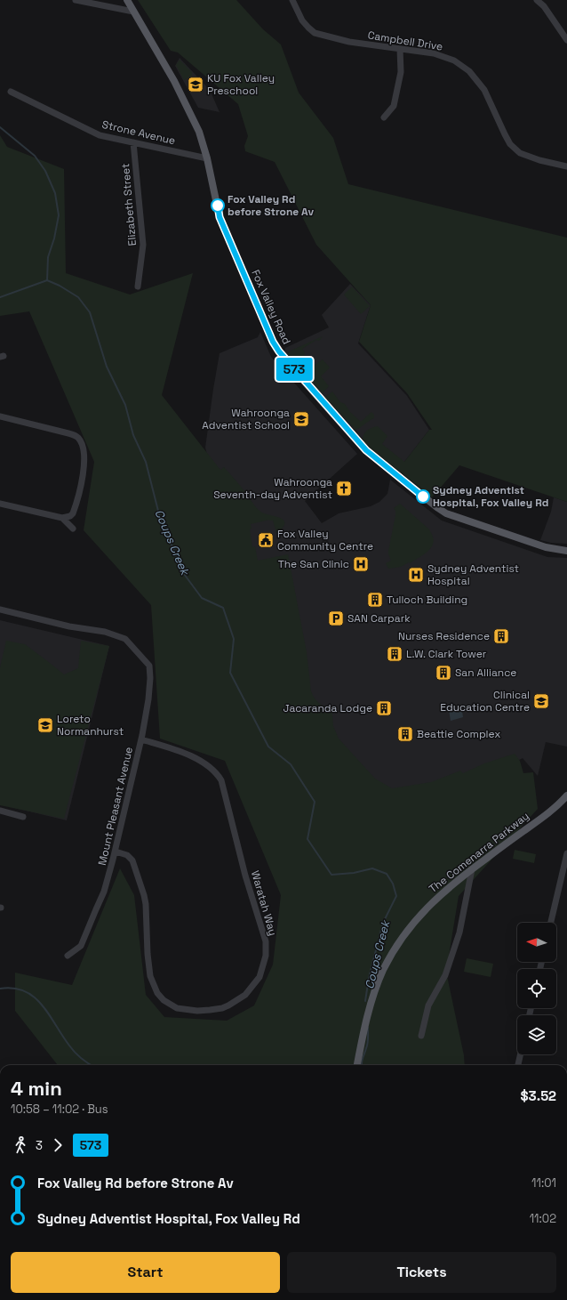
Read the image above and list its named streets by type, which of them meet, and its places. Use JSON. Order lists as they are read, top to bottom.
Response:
{
  "streets": {
    "main road": ["Fox Valley Road", "The Comenarra Parkway"],
    "street": [
      "Campbell Drive",
      "Strone Avenue",
      "Elizabeth Street",
      "Mount Pleasant Avenue",
      "Waratah Way"
    ]
  },
  "crossings": [
    ["Strone Avenue", "Elizabeth Street"],
    ["Strone Avenue", "Fox Valley Road"],
    ["Mount Pleasant Avenue", "Waratah Way"]
  ],
  "water": ["Coups Creek"],
  "places": {
    "school or university": [
      "KU Fox Valley Preschool",
      "Wahroonga Adventist School",
      "Clinical Education Centre",
      "Loreto Normanhurst"
    ],
    "other": ["Fox Valley Rd before Strone Av", "Sydney Adventist Hospital, Fox Valley Rd"],
    "church": ["Wahroonga Seventh-day Adventist"],
    "public building": ["Fox Valley Community Centre"],
    "hospital": ["The San Clinic", "Sydney Adventist Hospital"],
    "building": [
      "Tulloch Building",
      "Nurses Residence",
      "L.W. Clark Tower",
      "San Alliance",
      "Jacaranda Lodge",
      "Beattie Complex"
    ],
    "parking": ["SAN Carpark"]
  },
  "lines": ["bus line 573"],
  "north": "left",
  "page": {
    "on_map": "573",
    "heading": ["4 min", "10:58 – 11:02 · Bus", "$3.52"],
    "legs": ["3", "573"],
    "list": [
      {
        "name": "Fox Valley Rd before Strone Av",
        "value": "11:01"
      },
      {
        "name": "Sydney Adventist Hospital, Fox Valley Rd",
        "value": "11:02"
      }
    ],
    "buttons": ["Start", "Tickets"]
  }
}
